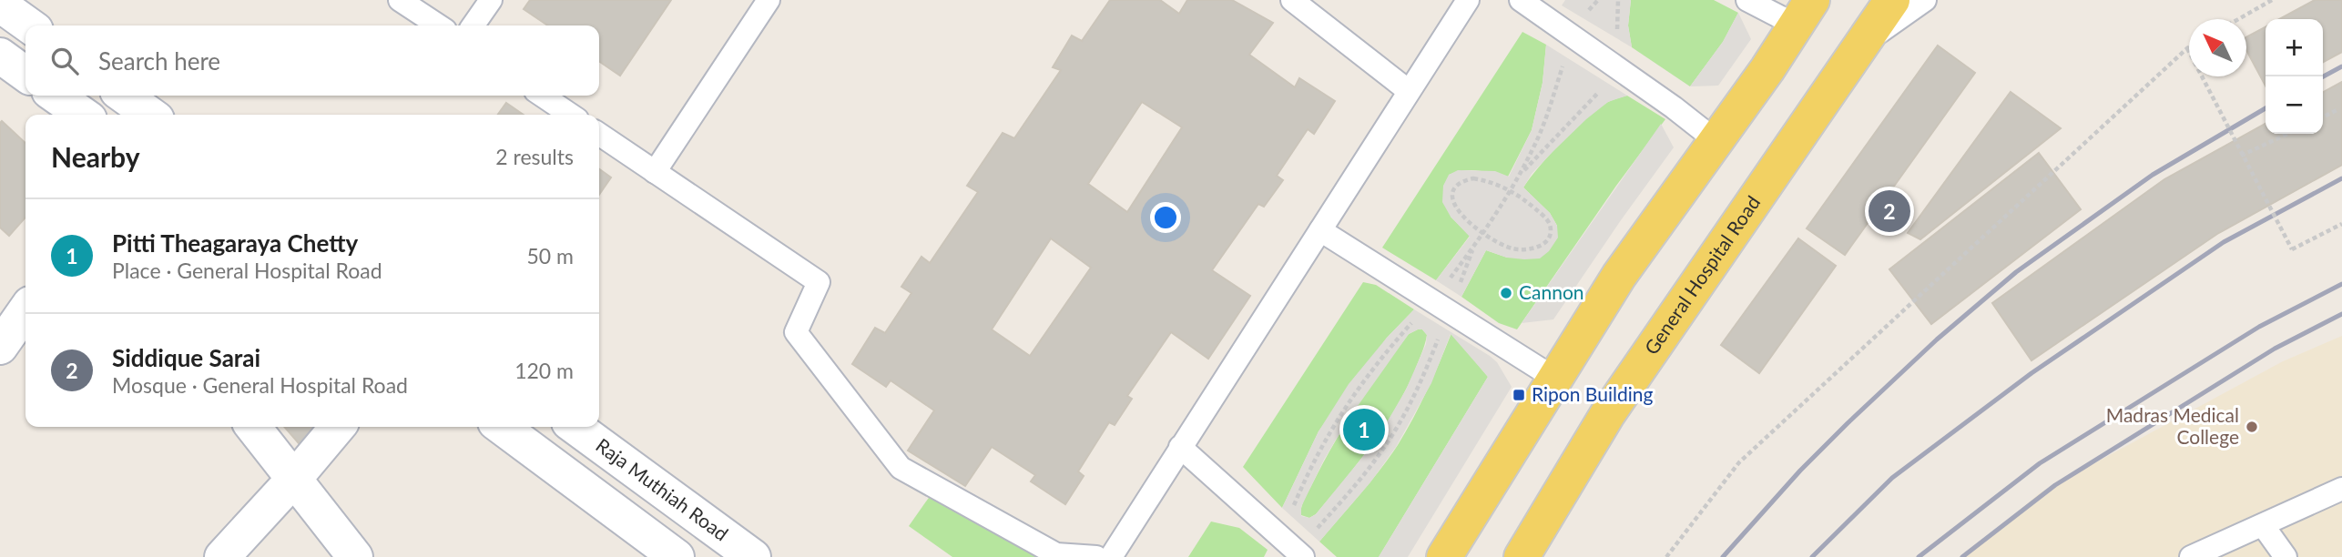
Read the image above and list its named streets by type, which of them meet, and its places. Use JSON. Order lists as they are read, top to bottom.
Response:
{
  "streets": {
    "main road": ["General Hospital Road", "Raja Muthiah Road"]
  },
  "places": {
    "other": ["Cannon", "Madras Medical College"],
    "transit": ["Ripon Building"]
  },
  "north": "top left",
  "page": {
    "map_buttons": ["+", "−"],
    "search": "Search here",
    "heading": ["Nearby", "2 results"],
    "pins": ["2", "1"],
    "list": [
      {
        "mark": "1",
        "name": "Pitti Theagaraya Chetty",
        "note": "Place · General Hospital Road",
        "value": "50 m"
      },
      {
        "mark": "2",
        "name": "Siddique Sarai",
        "note": "Mosque · General Hospital Road",
        "value": "120 m"
      }
    ]
  }
}
